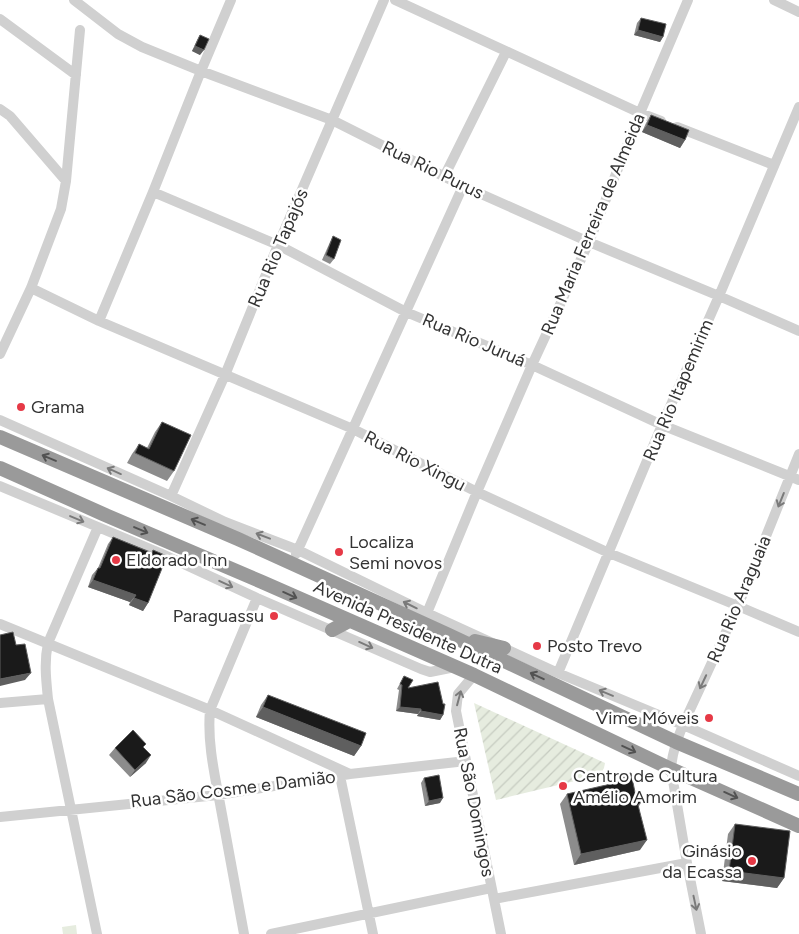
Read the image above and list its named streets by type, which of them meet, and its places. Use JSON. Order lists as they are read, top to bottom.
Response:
{
  "streets": {
    "highway": ["Avenida Presidente Dutra"],
    "street": [
      "Rua Rio Purus",
      "Rua Maria Ferreira de Almeida",
      "Rua Rio Tapajós",
      "Rua Rio Juruá",
      "Rua Rio Itapemirim",
      "Rua Rio Xingu",
      "Rua Rio Araguaia",
      "Rua São Cosme e Damião",
      "Rua São Domingos"
    ]
  },
  "crossings": [
    ["Rua Rio Purus", "Rua Maria Ferreira de Almeida"],
    ["Rua Rio Purus", "Rua Rio Tapajós"],
    ["Rua Rio Purus", "Rua Rio Itapemirim"],
    ["Rua Maria Ferreira de Almeida", "Rua Rio Juruá"],
    ["Rua Maria Ferreira de Almeida", "Rua Rio Xingu"],
    ["Rua Maria Ferreira de Almeida", "Avenida Presidente Dutra"],
    ["Rua Rio Tapajós", "Rua Rio Juruá"],
    ["Rua Rio Tapajós", "Rua Rio Xingu"],
    ["Rua Rio Tapajós", "Avenida Presidente Dutra"],
    ["Rua Rio Juruá", "Rua Rio Itapemirim"],
    ["Rua Rio Juruá", "Rua Rio Araguaia"],
    ["Rua Rio Itapemirim", "Rua Rio Xingu"],
    ["Rua Rio Itapemirim", "Avenida Presidente Dutra"],
    ["Rua Rio Xingu", "Rua Rio Araguaia"],
    ["Rua Rio Araguaia", "Avenida Presidente Dutra"],
    ["Avenida Presidente Dutra", "Rua São Domingos"],
    ["Rua São Cosme e Damião", "Rua São Domingos"]
  ],
  "one_way": ["Rua Rio Araguaia"],
  "places": [
    "Grama",
    "Localiza Semi novos",
    "Eldorado Inn",
    "Paraguassu",
    "Posto Trevo",
    "Vime Móveis",
    "Centro de Cultura Amélio Amorim",
    "Ginásio da Ecassa"
  ]
}
